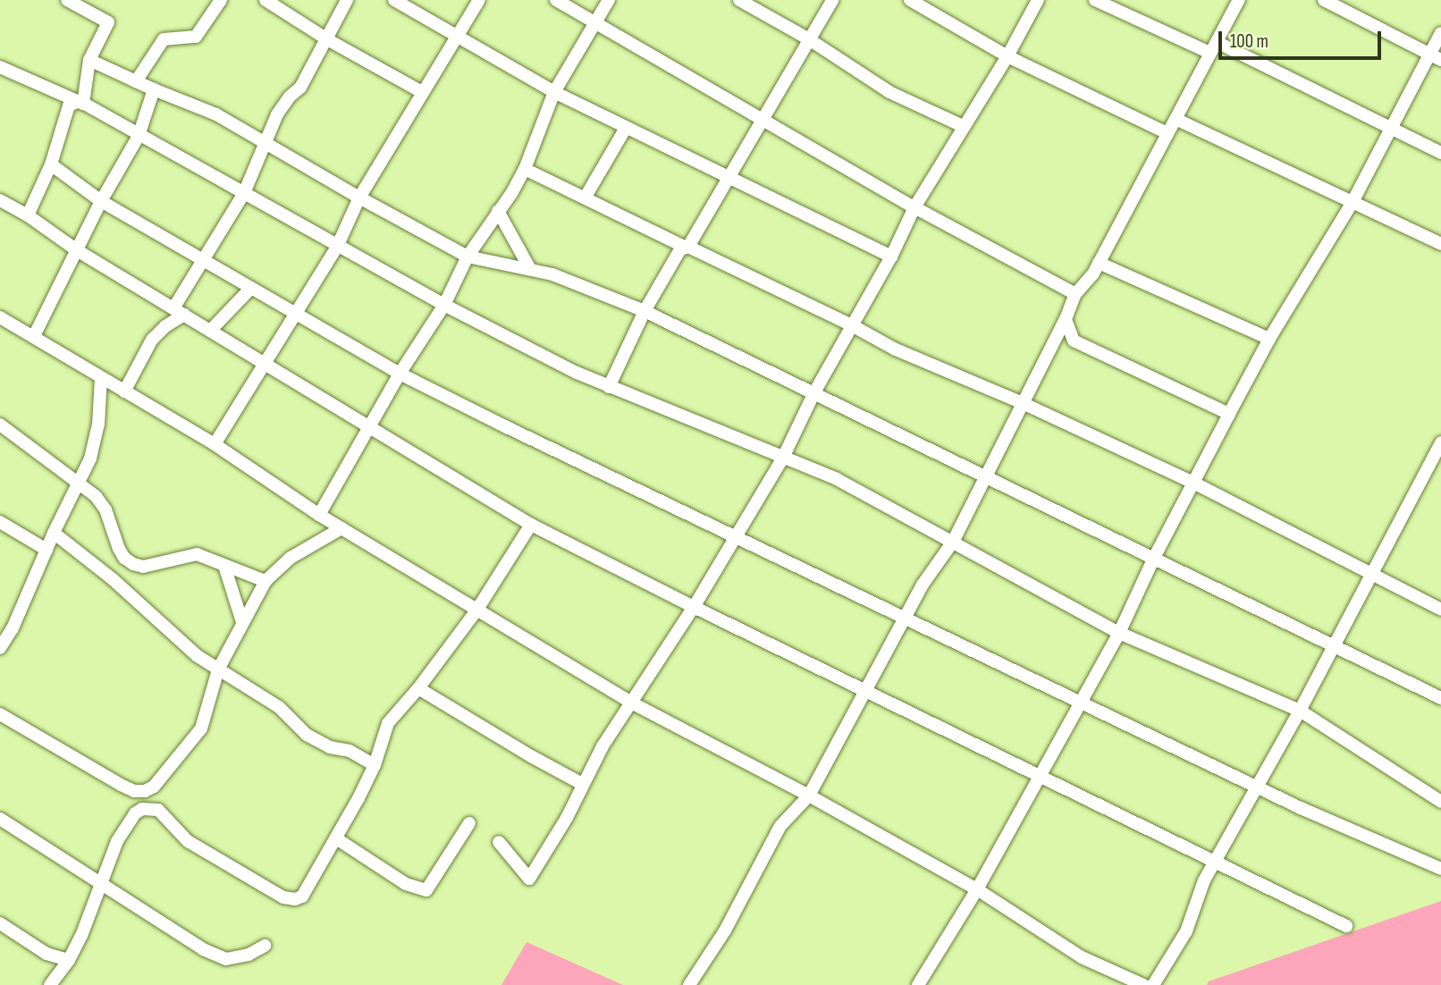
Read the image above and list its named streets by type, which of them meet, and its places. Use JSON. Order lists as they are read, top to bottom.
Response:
{
  "scale_bar": "100 m"
}
